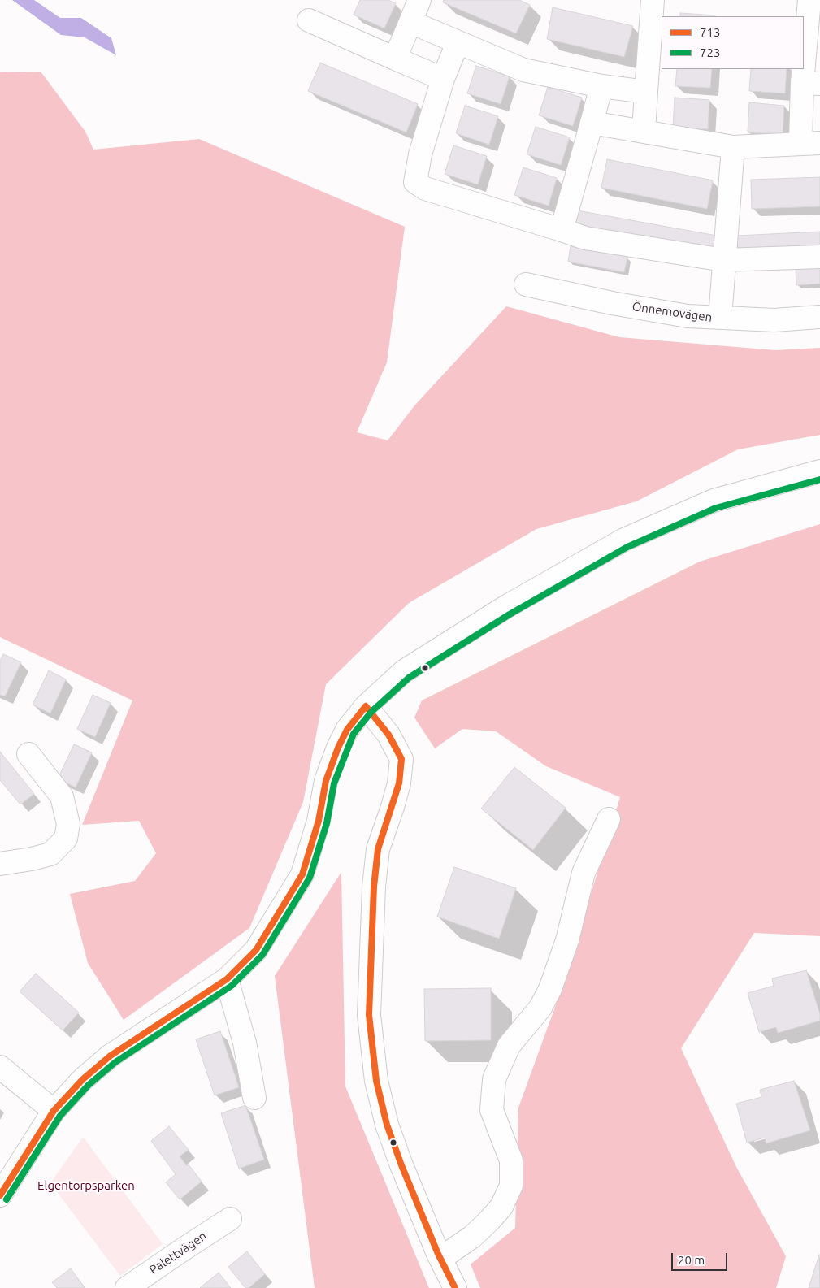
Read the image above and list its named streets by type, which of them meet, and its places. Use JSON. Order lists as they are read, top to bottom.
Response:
{
  "streets": {
    "street": ["Önnemovägen", "Palettvägen"]
  },
  "parks": ["Elgentorpsparken"],
  "lines": ["transit line 723", "transit line 713"],
  "legend": ["713", "723"],
  "scale_bar": "20 m"
}
